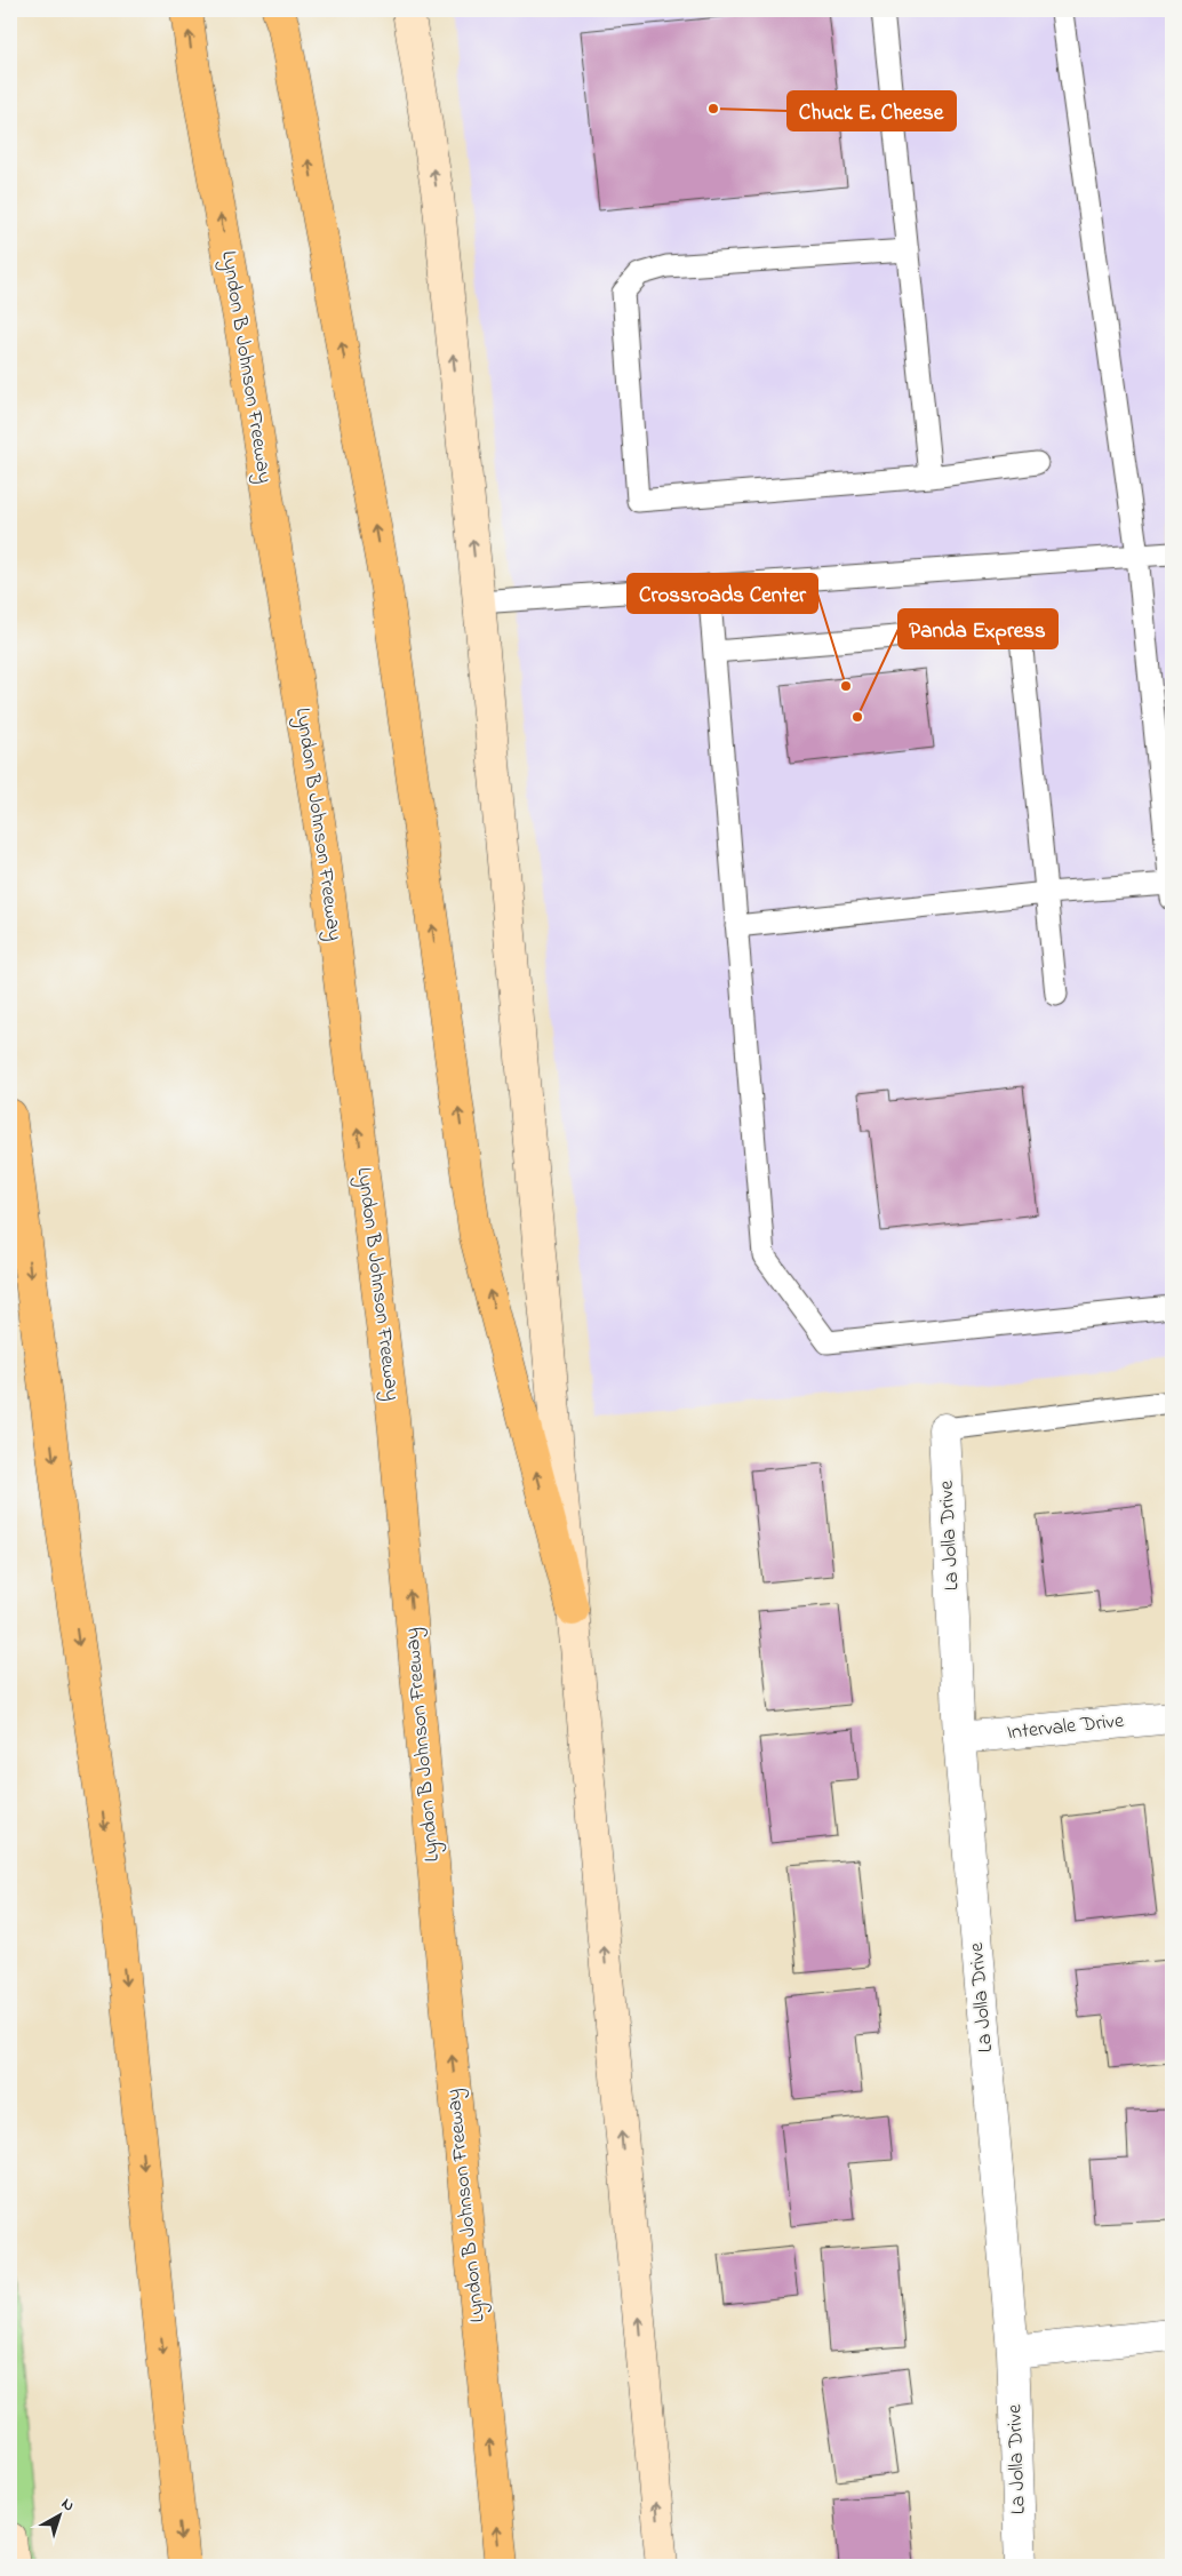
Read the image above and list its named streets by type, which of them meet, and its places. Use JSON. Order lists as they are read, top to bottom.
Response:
{
  "streets": {
    "highway": ["Lyndon B Johnson Freeway"],
    "street": ["La Jolla Drive", "Intervale Drive"]
  },
  "crossings": [
    ["La Jolla Drive", "Intervale Drive"]
  ],
  "places": ["Chuck E. Cheese", "Crossroads Center", "Panda Express"],
  "north": "top right"
}
